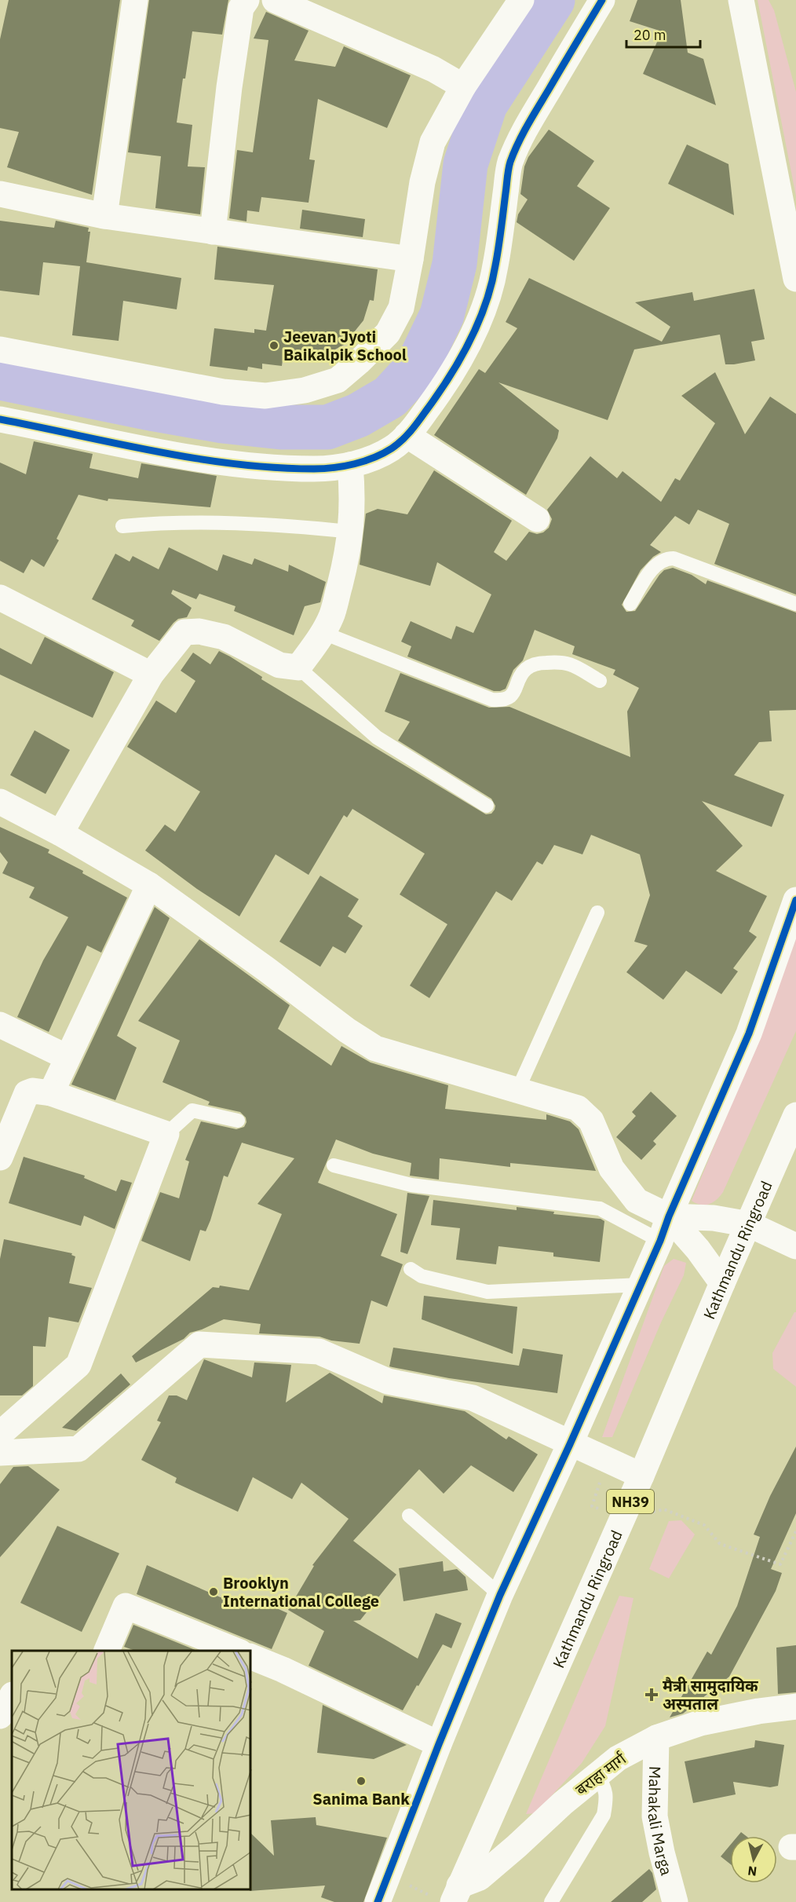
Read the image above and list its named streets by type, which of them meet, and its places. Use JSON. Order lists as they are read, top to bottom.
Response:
{
  "streets": {
    "main road": [
      "Kathmandu Ringroad",
      "NH39",
      "बराहा मार्ग",
      "Mahakali Marga"
    ]
  },
  "crossings": [
    ["Kathmandu Ringroad", "बराहा मार्ग"],
    ["बराहा मार्ग", "Mahakali Marga"]
  ],
  "places": {
    "other": ["Jeevan Jyoti Baikalpik School", "Brooklyn International College", "Sanima Bank"],
    "health": ["मैत्री सामुदायिक अस्पताल"]
  },
  "scale_bar": "20 m",
  "north": "bottom"
}
